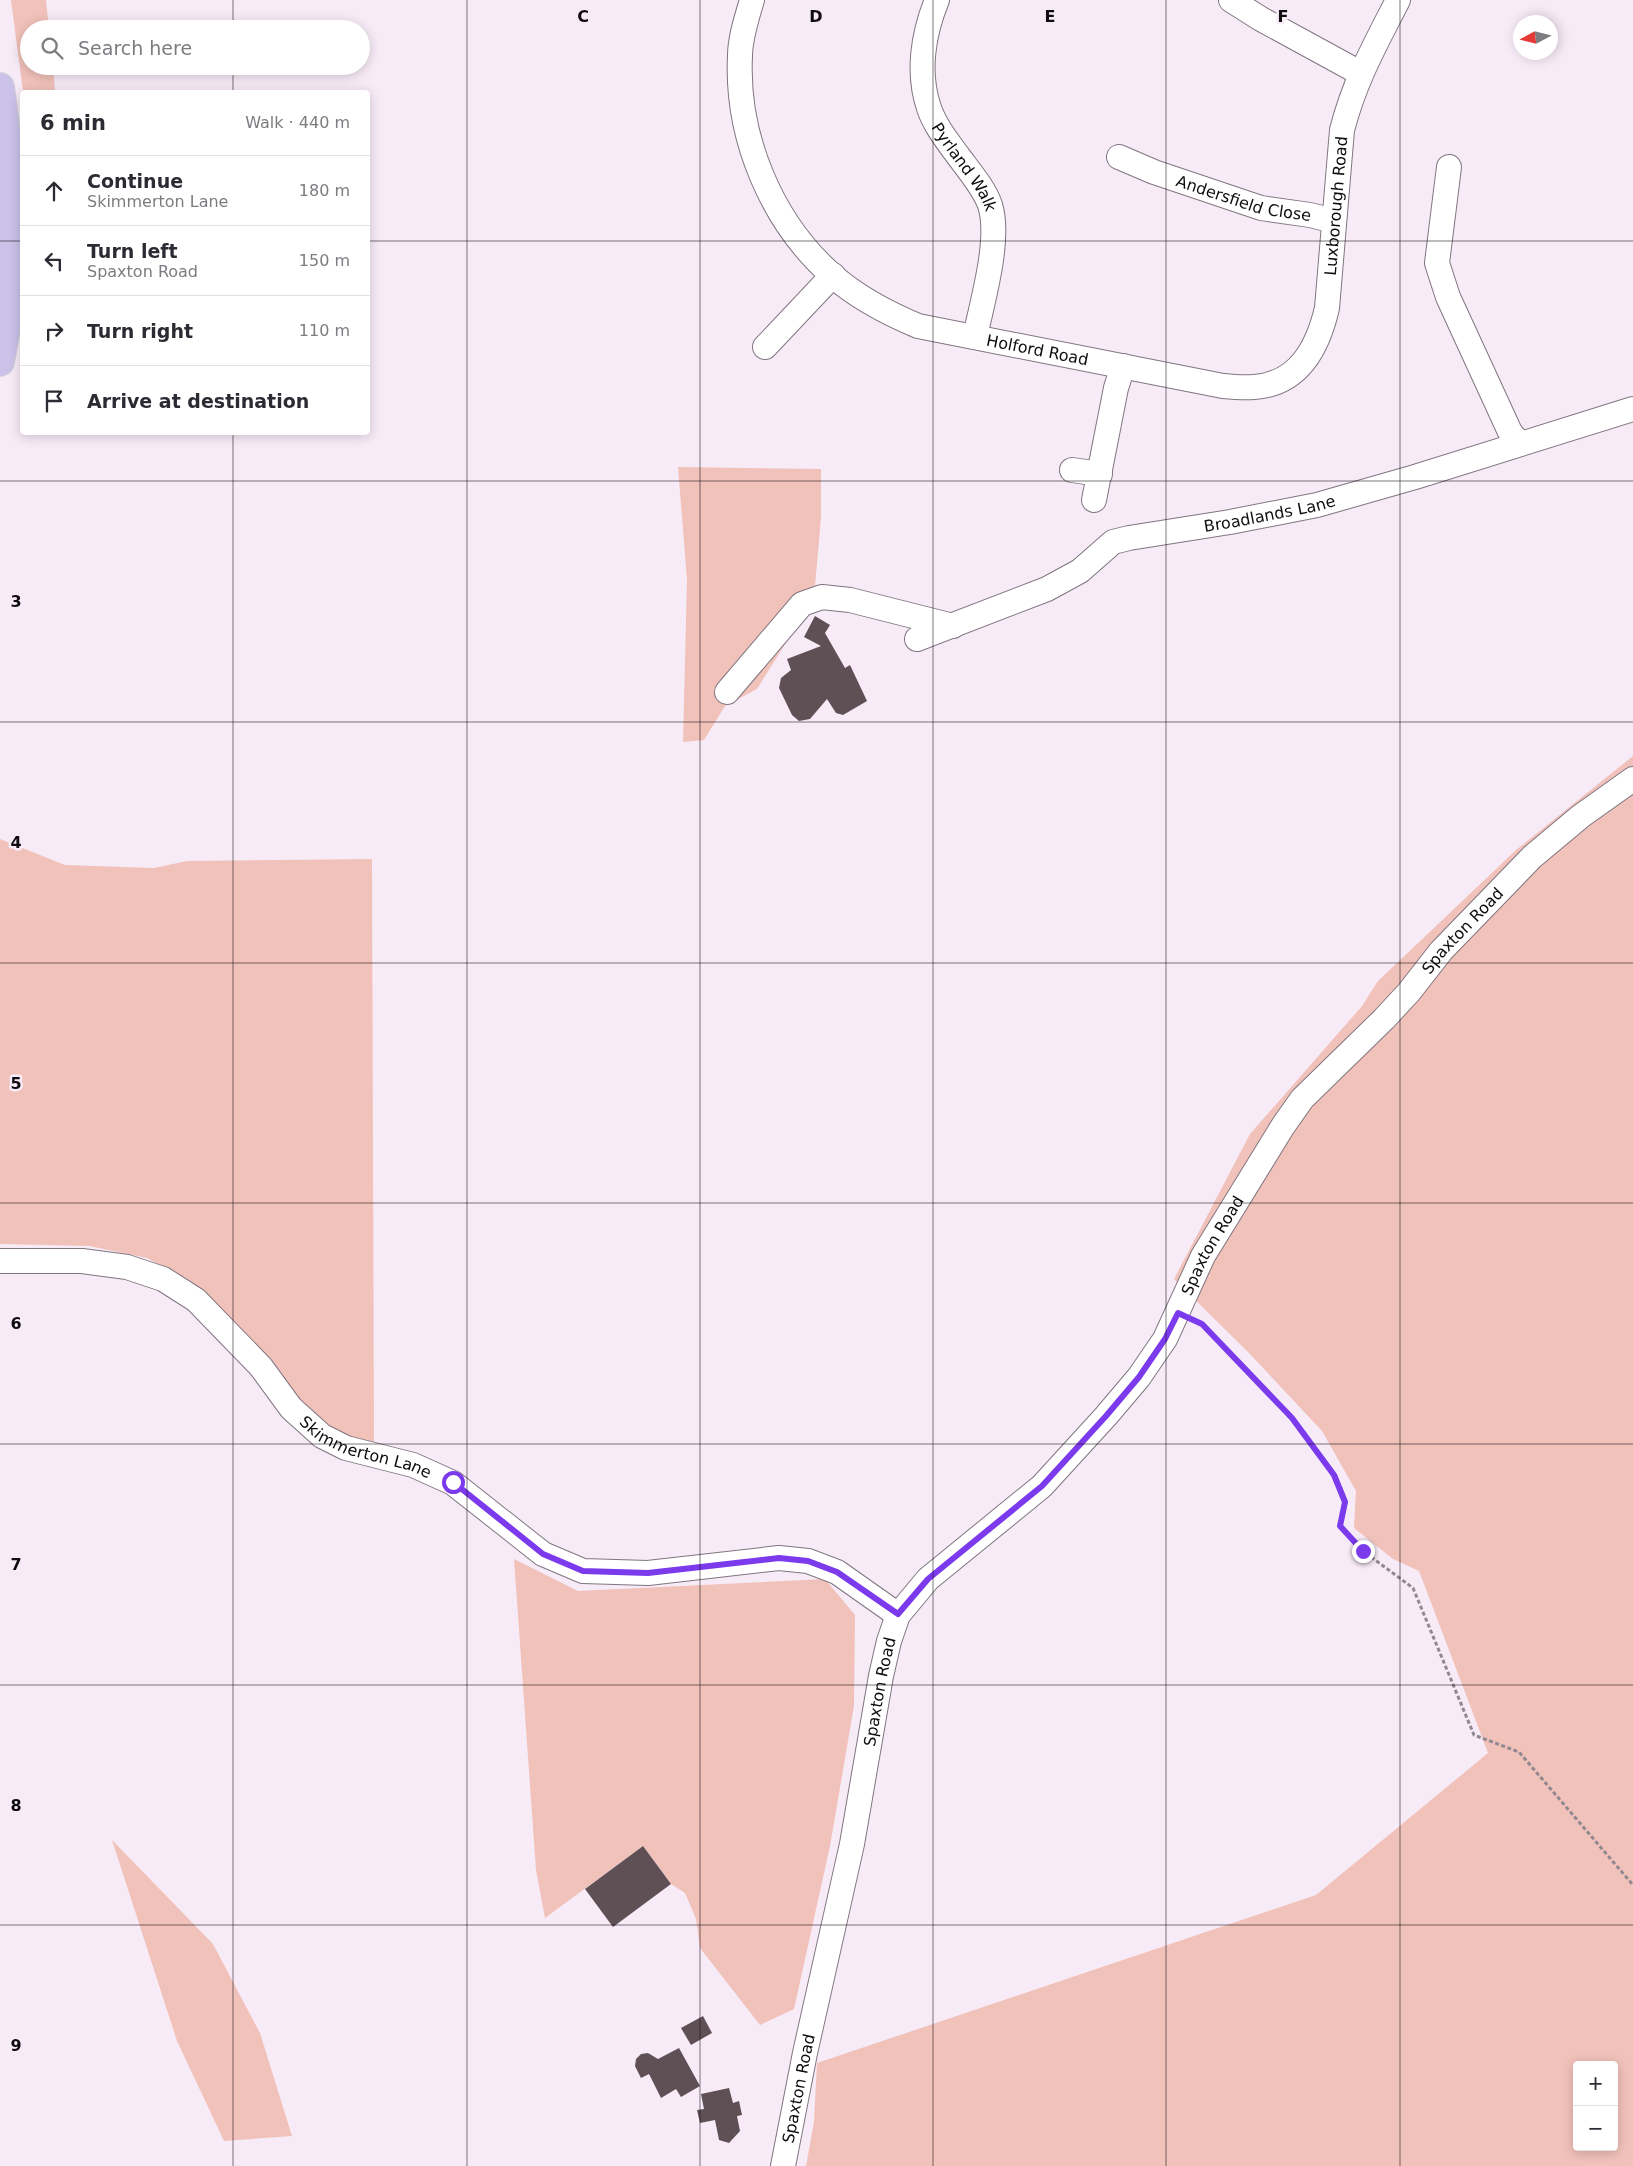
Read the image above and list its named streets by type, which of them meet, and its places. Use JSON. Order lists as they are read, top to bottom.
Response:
{
  "streets": {
    "street": [
      "Pyrland Walk",
      "Andersfield Close",
      "Luxborough Road",
      "Holford Road",
      "Broadlands Lane",
      "Spaxton Road",
      "Skimmerton Lane"
    ]
  },
  "crossings": [
    ["Pyrland Walk", "Holford Road"],
    ["Andersfield Close", "Luxborough Road"],
    ["Luxborough Road", "Holford Road"],
    ["Spaxton Road", "Skimmerton Lane"]
  ],
  "north": "left",
  "page": {
    "search": "Search here",
    "heading": ["6 min", "Walk · 440 m"],
    "list": [
      ["Continue", "Skimmerton Lane", "180 m"],
      ["Turn left", "Spaxton Road", "150 m"],
      ["Turn right", "110 m"],
      "Arrive at destination"
    ],
    "map_buttons": ["+", "−"]
  },
  "grid": {
    "columns": [
      "C",
      "D",
      "E",
      "F"
    ],
    "rows": [
      "3",
      "4",
      "5",
      "6",
      "7",
      "8",
      "9"
    ]
  }
}
